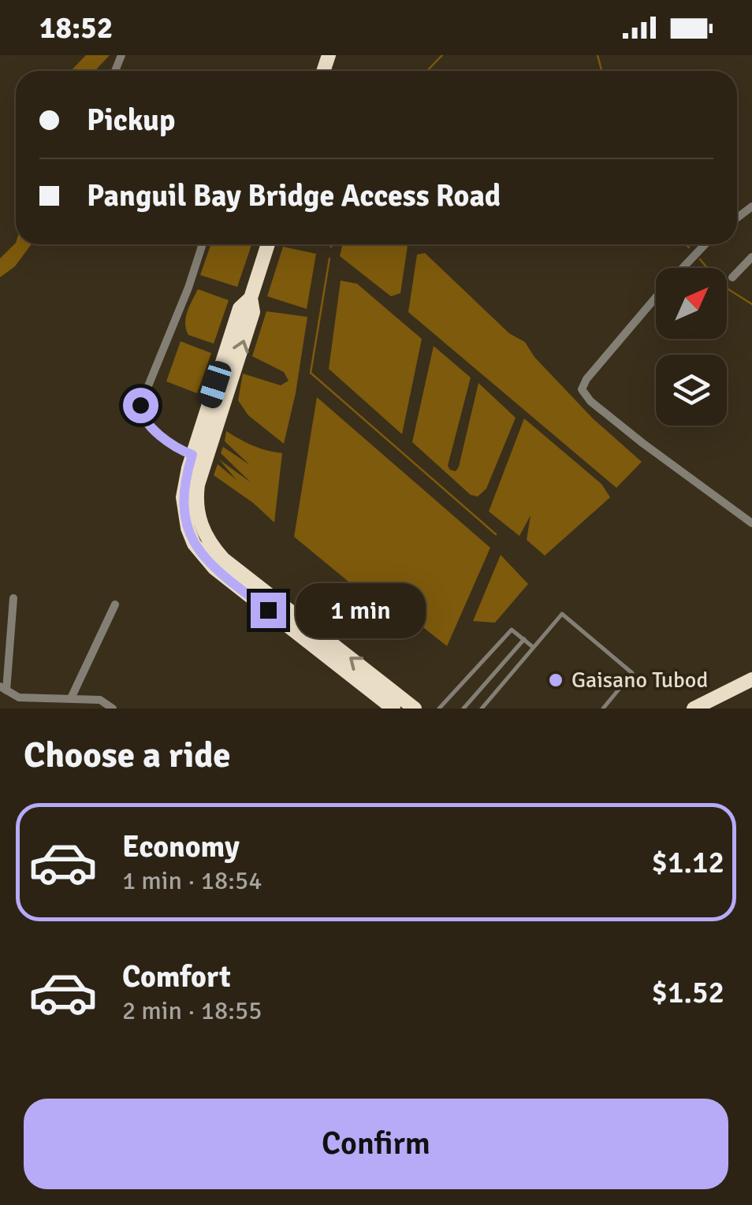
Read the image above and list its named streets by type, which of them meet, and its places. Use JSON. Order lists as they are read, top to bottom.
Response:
{
  "places": ["Gaisano Tubod"],
  "north": "top right",
  "page": {
    "status": "18:52",
    "banner": ["Pickup", "Panguil Bay Bridge Access Road"],
    "bubble": "1 min",
    "heading": "Choose a ride",
    "list": [
      {
        "name": "Economy",
        "note": "1 min · 18:54",
        "value": "$1.12"
      },
      {
        "name": "Comfort",
        "note": "2 min · 18:55",
        "value": "$1.52"
      }
    ],
    "buttons": "Confirm"
  }
}
